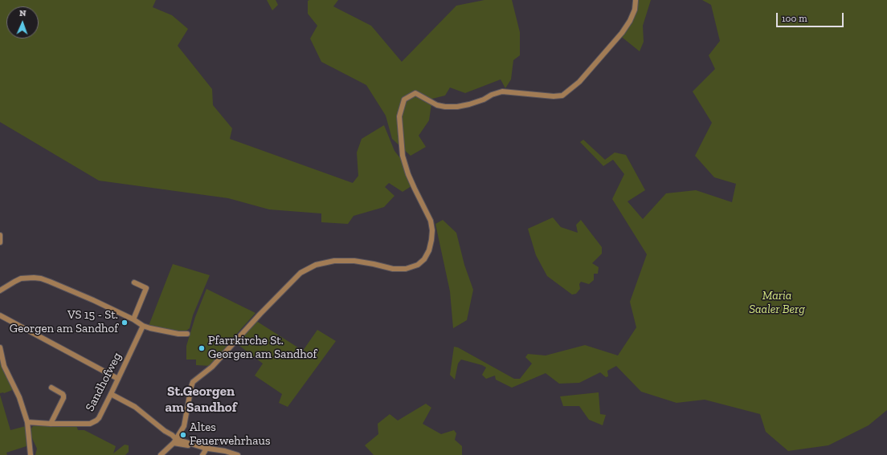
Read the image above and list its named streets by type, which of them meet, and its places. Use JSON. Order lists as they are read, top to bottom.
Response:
{
  "streets": {
    "street": ["Sandhofweg"]
  },
  "districts": ["St.Georgen am Sandhof"],
  "parks": ["Maria Saaler Berg"],
  "places": ["VS 15 - St. Georgen am Sandhof", "Pfarrkirche St. Georgen am Sandhof", "Altes Feuerwehrhaus"],
  "scale_bar": "100 m",
  "north": "top"
}
